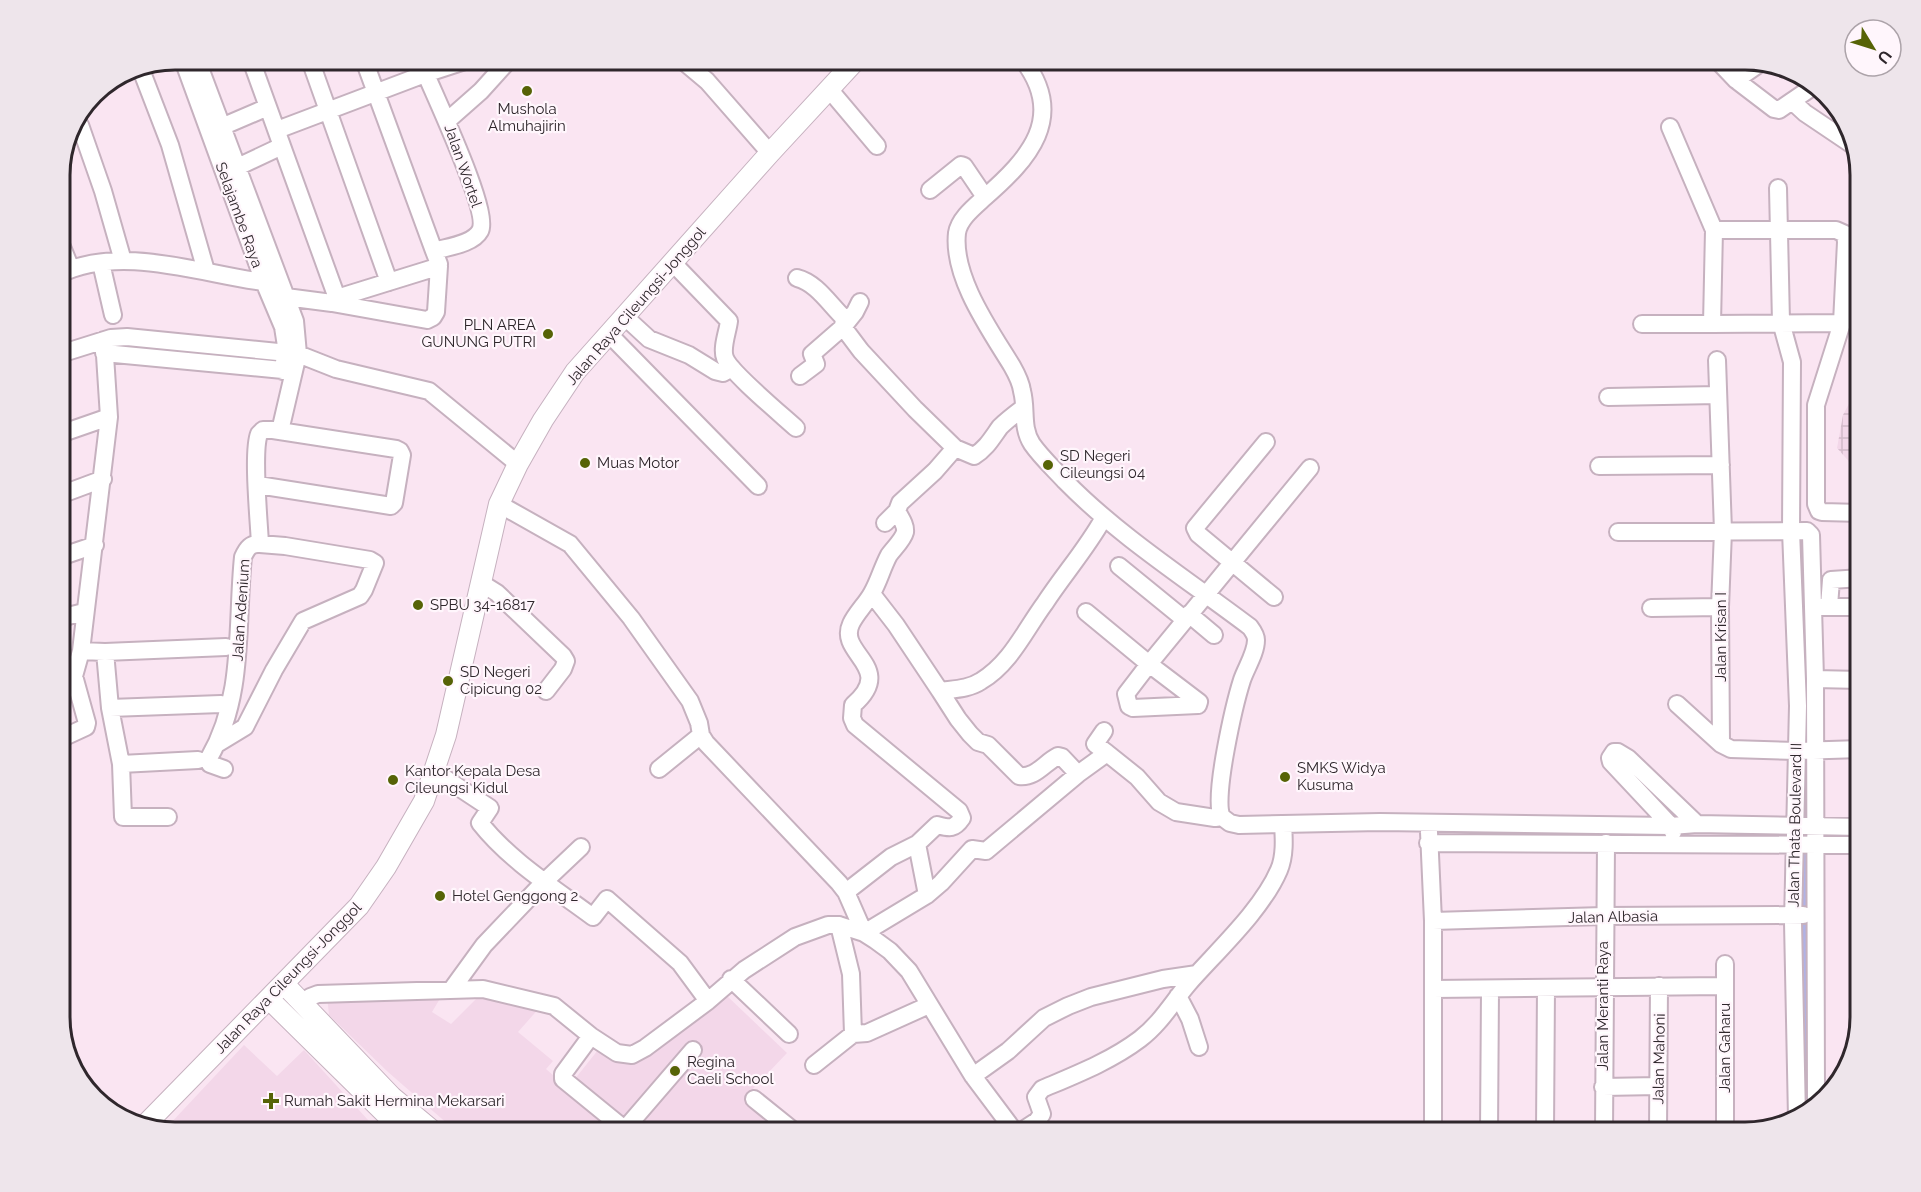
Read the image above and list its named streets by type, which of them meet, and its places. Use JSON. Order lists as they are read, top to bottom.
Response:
{
  "streets": {
    "main road": ["Jalan Raya Cileungsi-Jonggol"],
    "street": [
      "Jalan Wortel",
      "Selajambe Raya",
      "Jalan Adenium",
      "Jalan Krisan I",
      "Jalan Thata Boulevard II",
      "Jalan Albasia",
      "Jalan Meranti Raya",
      "Jalan Gaharu",
      "Jalan Mahoni"
    ]
  },
  "crossings": [
    ["Jalan Wortel", "Selajambe Raya"],
    ["Selajambe Raya", "Jalan Adenium"],
    ["Jalan Thata Boulevard II", "Jalan Albasia"],
    ["Jalan Albasia", "Jalan Meranti Raya"]
  ],
  "places": {
    "other": [
      "Mushola Almuhajirin",
      "PLN AREA GUNUNG PUTRI",
      "Muas Motor",
      "SD Negeri Cileungsi 04",
      "SPBU 34-16817",
      "SD Negeri Cipicung 02",
      "SMKS Widya Kusuma",
      "Kantor Kepala Desa Cileungsi Kidul",
      "Hotel Genggong 2",
      "Regina Caeli School"
    ],
    "health": ["Rumah Sakit Hermina Mekarsari"]
  },
  "north": "bottom right"
}
